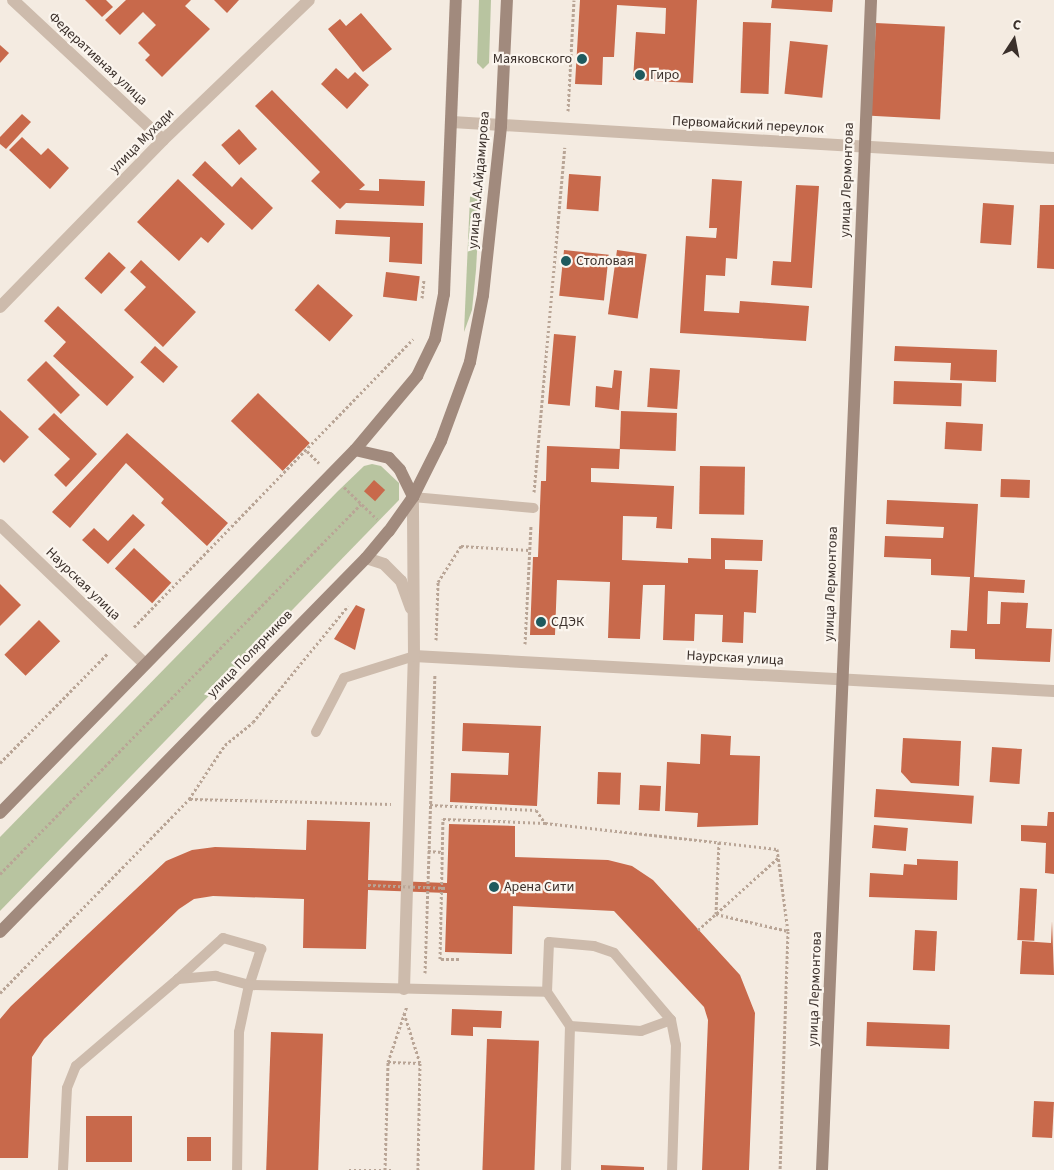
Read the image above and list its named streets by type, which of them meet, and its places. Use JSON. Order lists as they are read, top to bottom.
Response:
{
  "streets": {
    "main road": ["улица А.А.Айдамирова", "улица Лермонтова", "улица Полярников"],
    "street": [
      "Федеративная улица",
      "Первомайский переулок",
      "улица Мухади",
      "Наурская улица"
    ]
  },
  "crossings": [
    ["Федеративная улица", "улица Мухади"],
    ["Первомайский переулок", "улица А.А.Айдамирова"],
    ["Первомайский переулок", "улица Лермонтова"],
    ["улица А.А.Айдамирова", "улица Полярников"],
    ["улица Лермонтова", "Наурская улица"]
  ],
  "places": [
    "Маяковского",
    "Гиро",
    "Столовая",
    "СДЭК",
    "Арена Сити"
  ],
  "north": "top"
}
